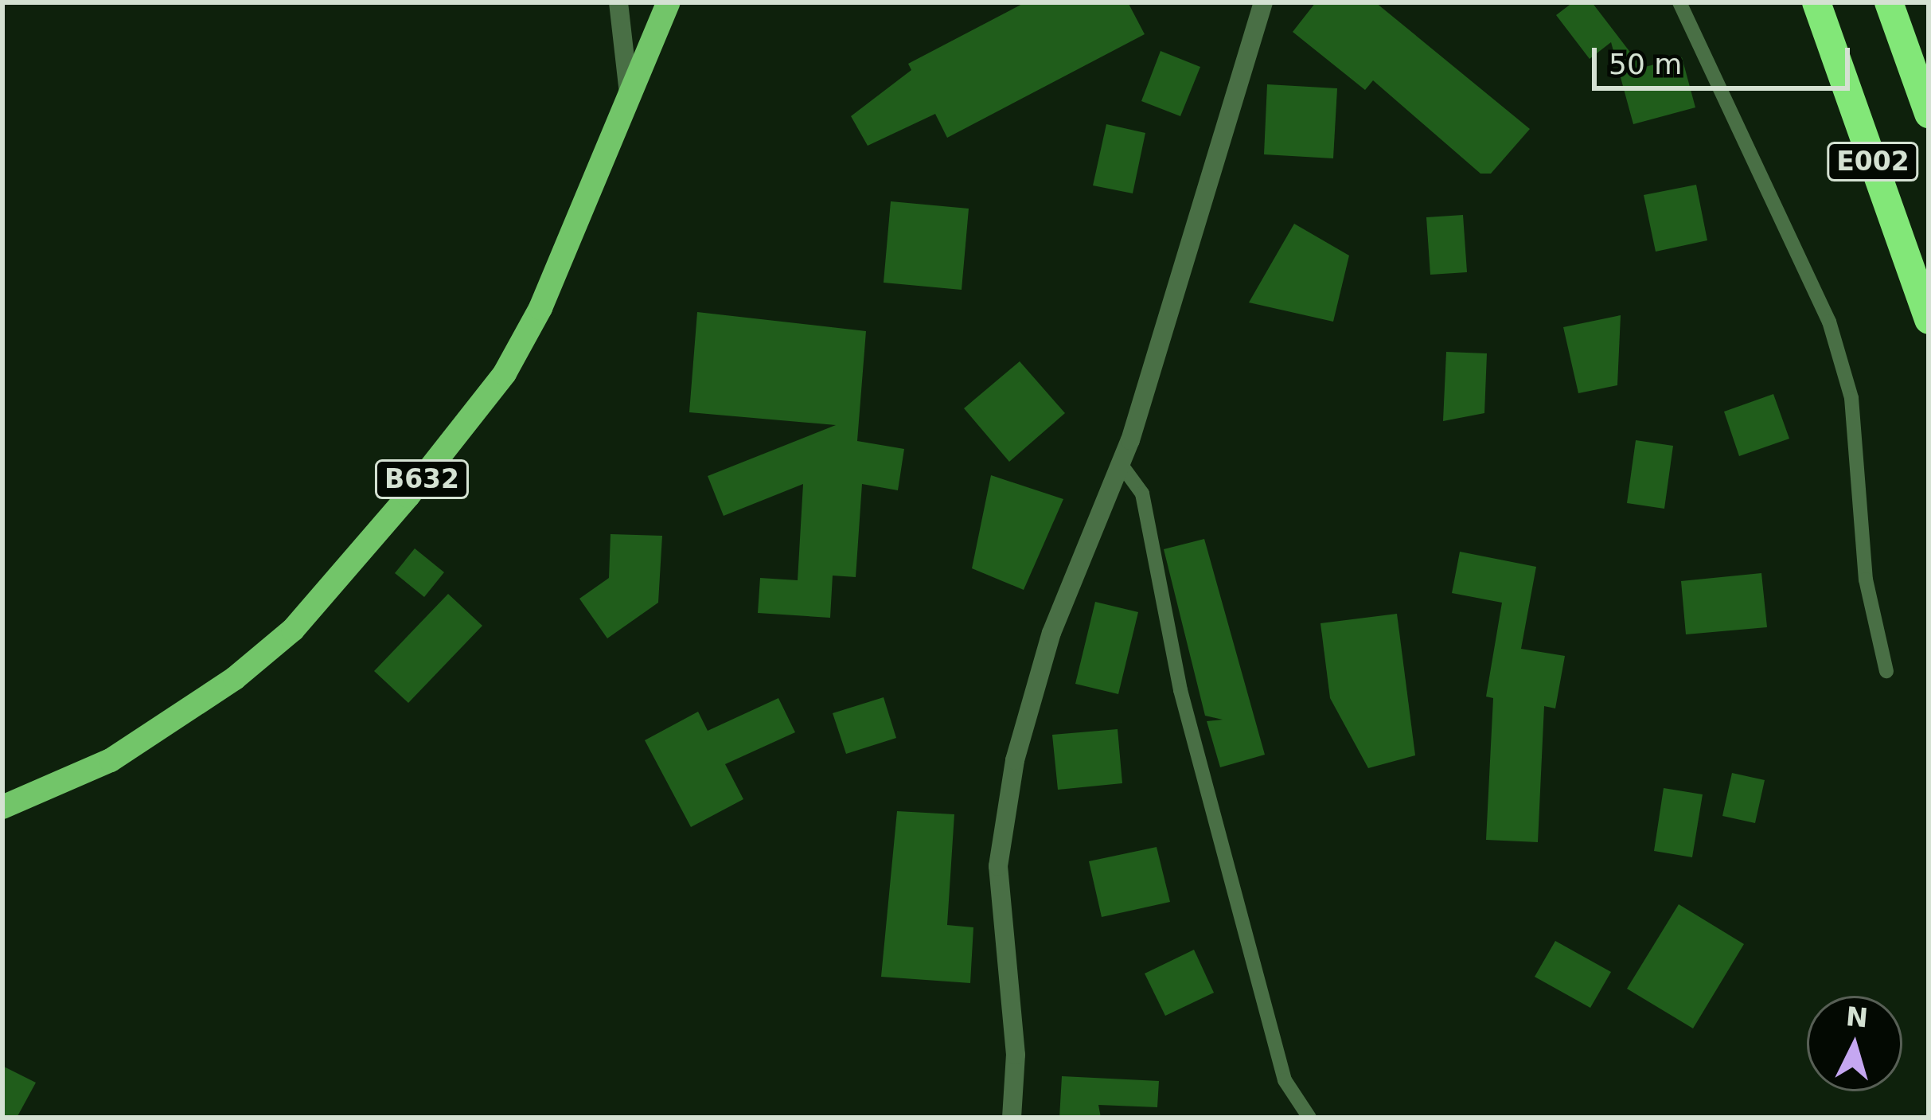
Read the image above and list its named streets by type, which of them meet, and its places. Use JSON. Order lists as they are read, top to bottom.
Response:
{
  "streets": {
    "highway": ["E002"],
    "main road": ["B632"]
  },
  "scale_bar": "50 m",
  "north": "top"
}
